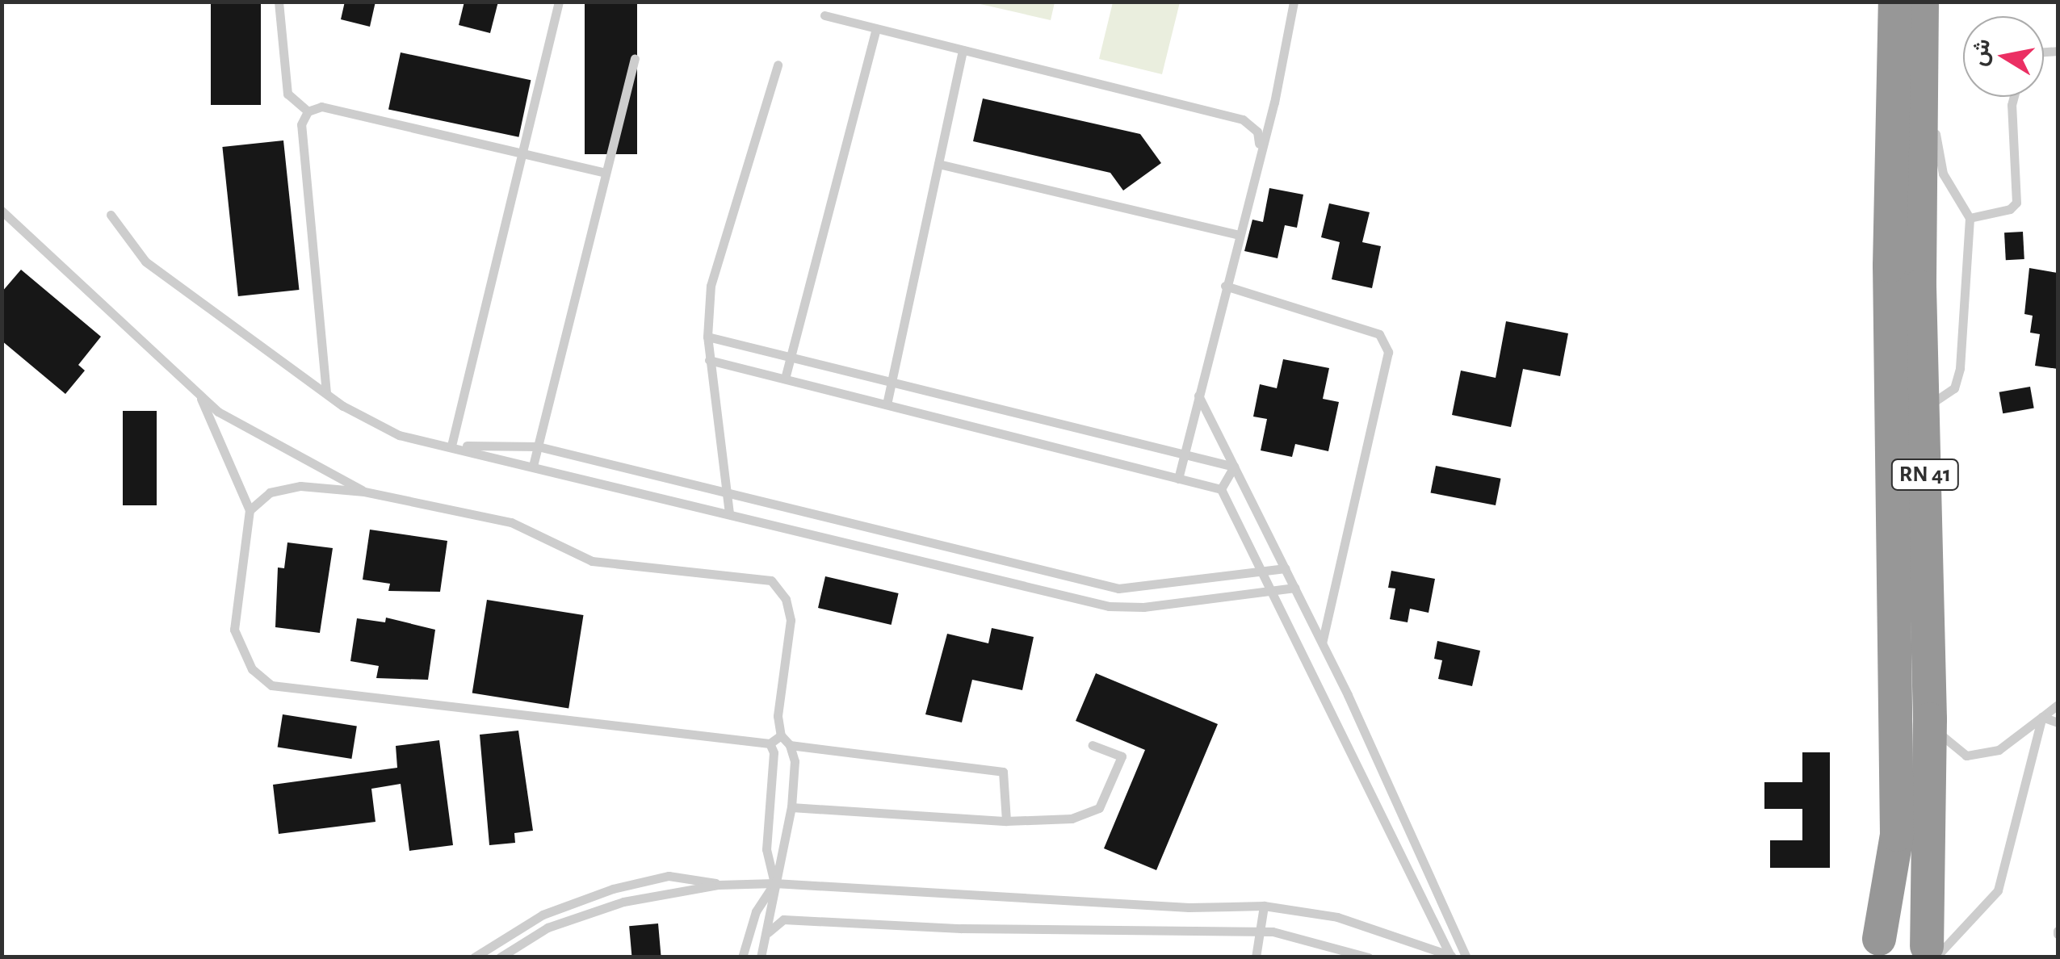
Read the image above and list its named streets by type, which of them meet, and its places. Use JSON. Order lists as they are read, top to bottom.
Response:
{
  "streets": {
    "highway": ["RN 41"]
  },
  "north": "left"
}
